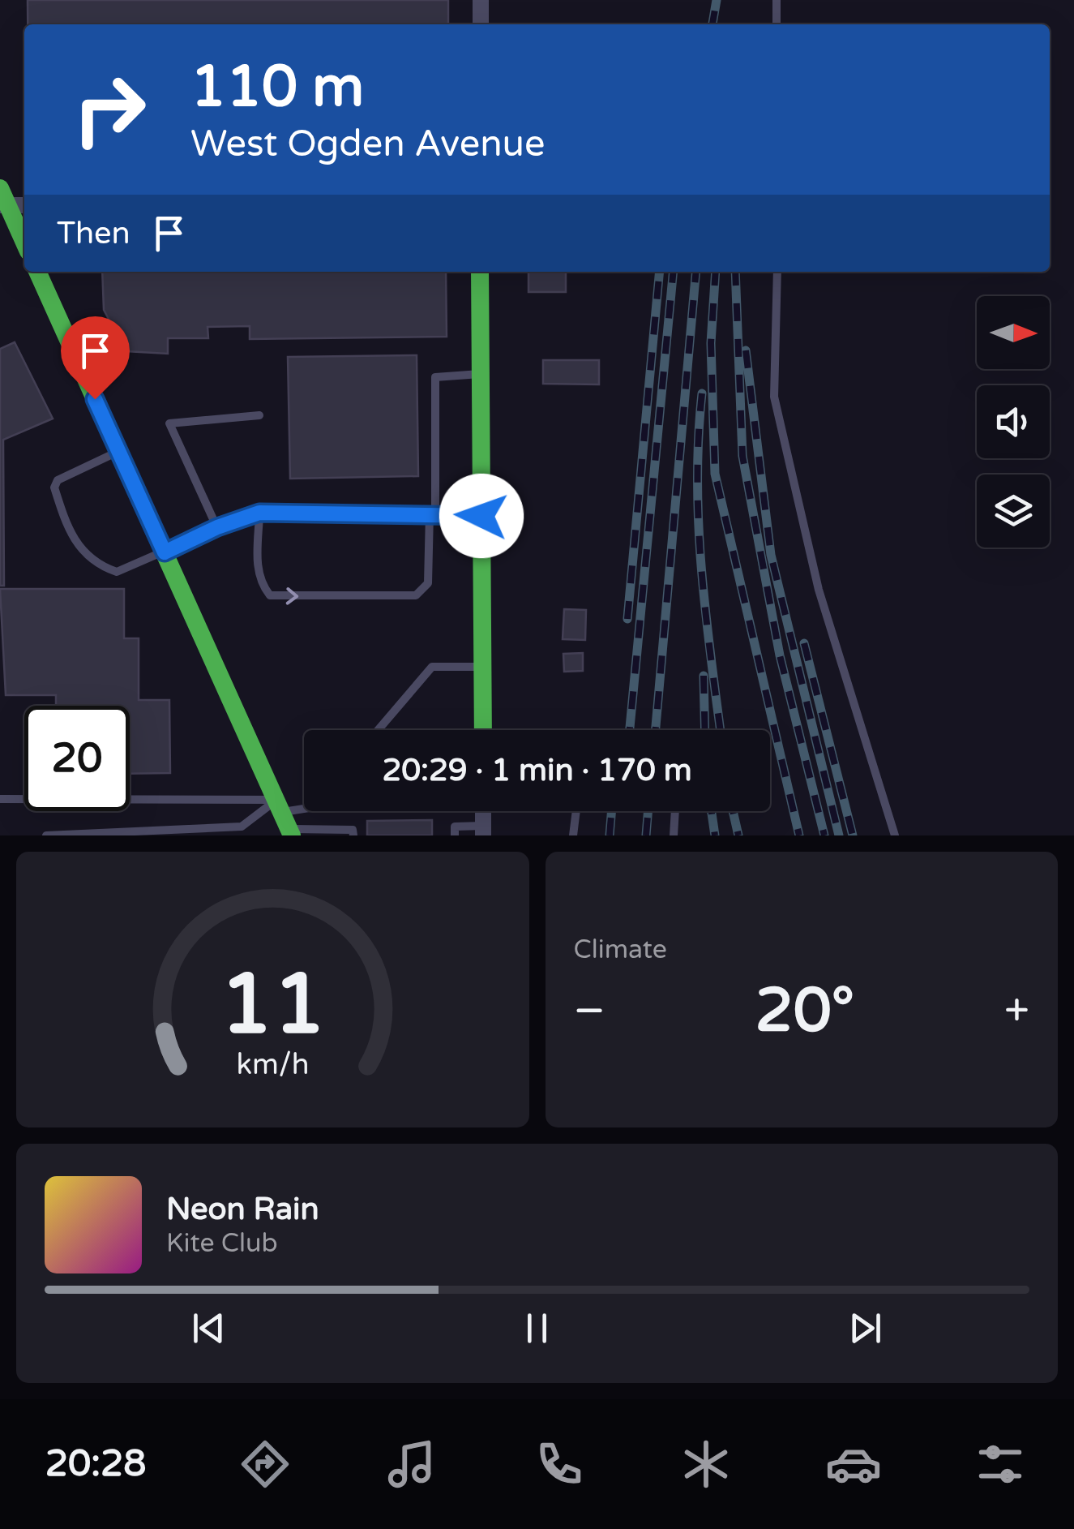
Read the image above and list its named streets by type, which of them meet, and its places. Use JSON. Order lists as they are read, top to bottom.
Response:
{
  "north": "right",
  "page": {
    "turn": ["110 m", "West Ogden Avenue"],
    "then": "Then",
    "limit": "20",
    "trip": "20:29 · 1 min · 170 m",
    "tile": "Climate",
    "heat": ["−", "20°", "+"],
    "song": ["Neon Rain", "Kite Club"],
    "tabs": "20:28",
    "gauge": ["11", "km/h"]
  }
}
